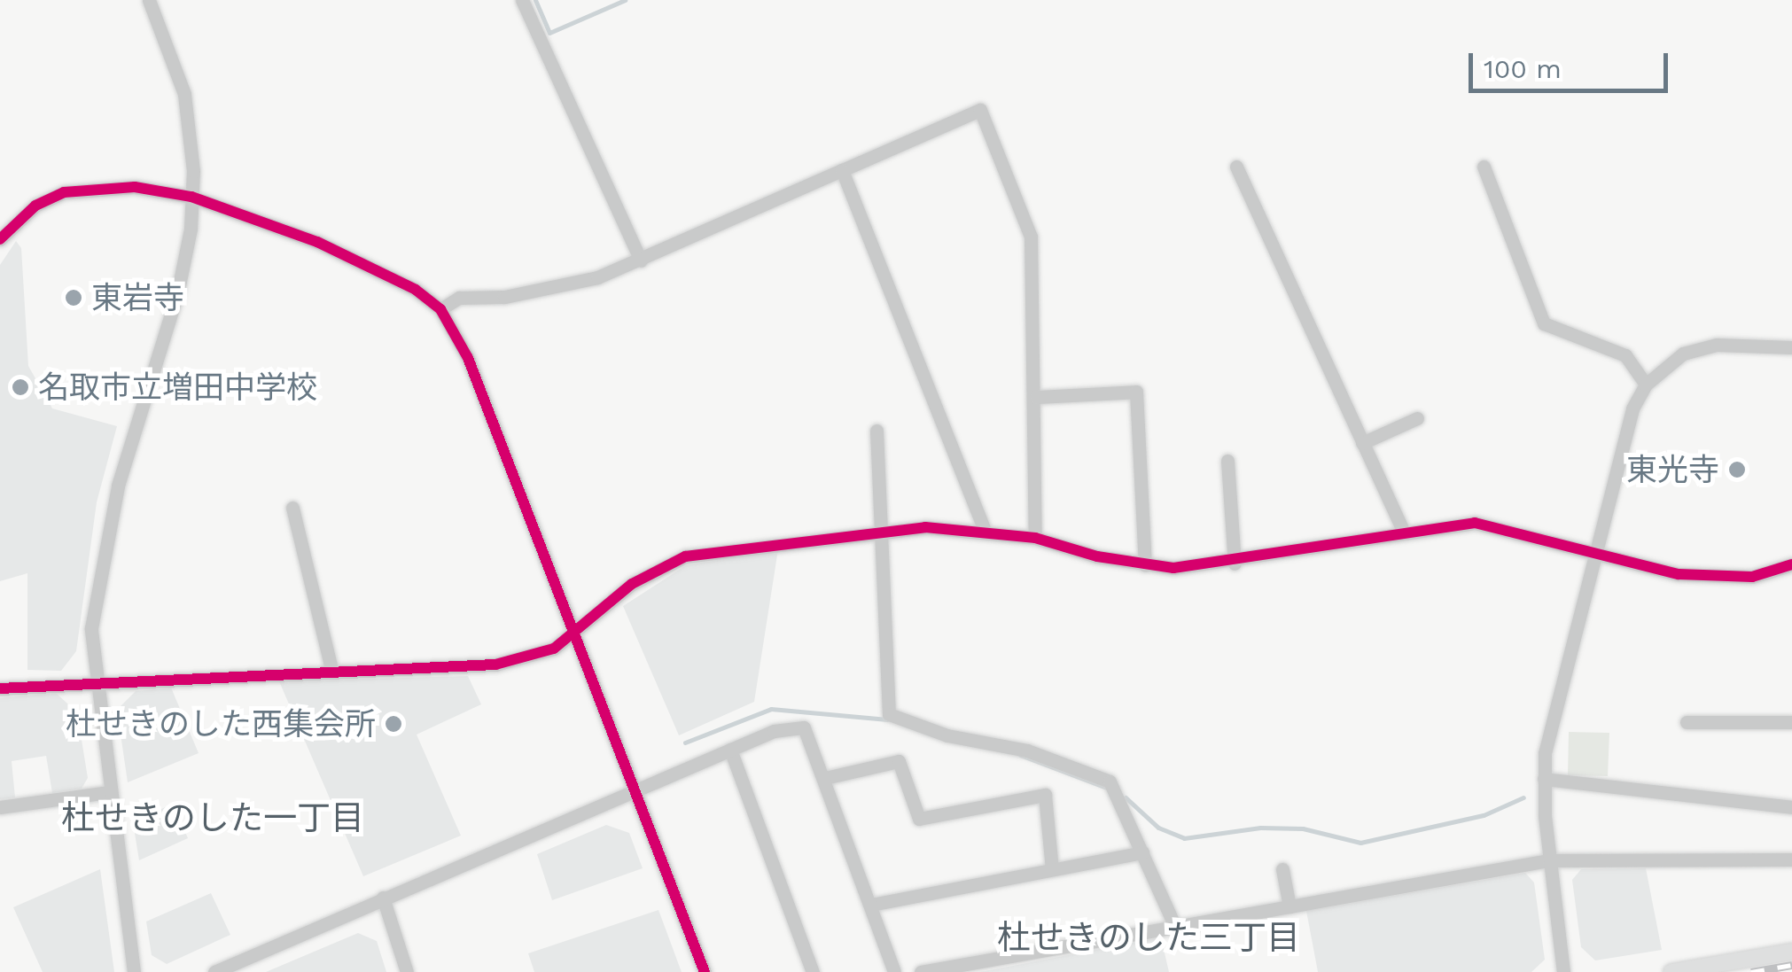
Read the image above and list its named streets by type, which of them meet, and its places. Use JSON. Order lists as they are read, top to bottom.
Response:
{
  "districts": ["杜せきのした一丁目", "杜せきのした三丁目"],
  "places": [
    "東岩寺",
    "名取市立増田中学校",
    "東光寺",
    "杜せきのした西集会所"
  ],
  "scale_bar": "100 m"
}
